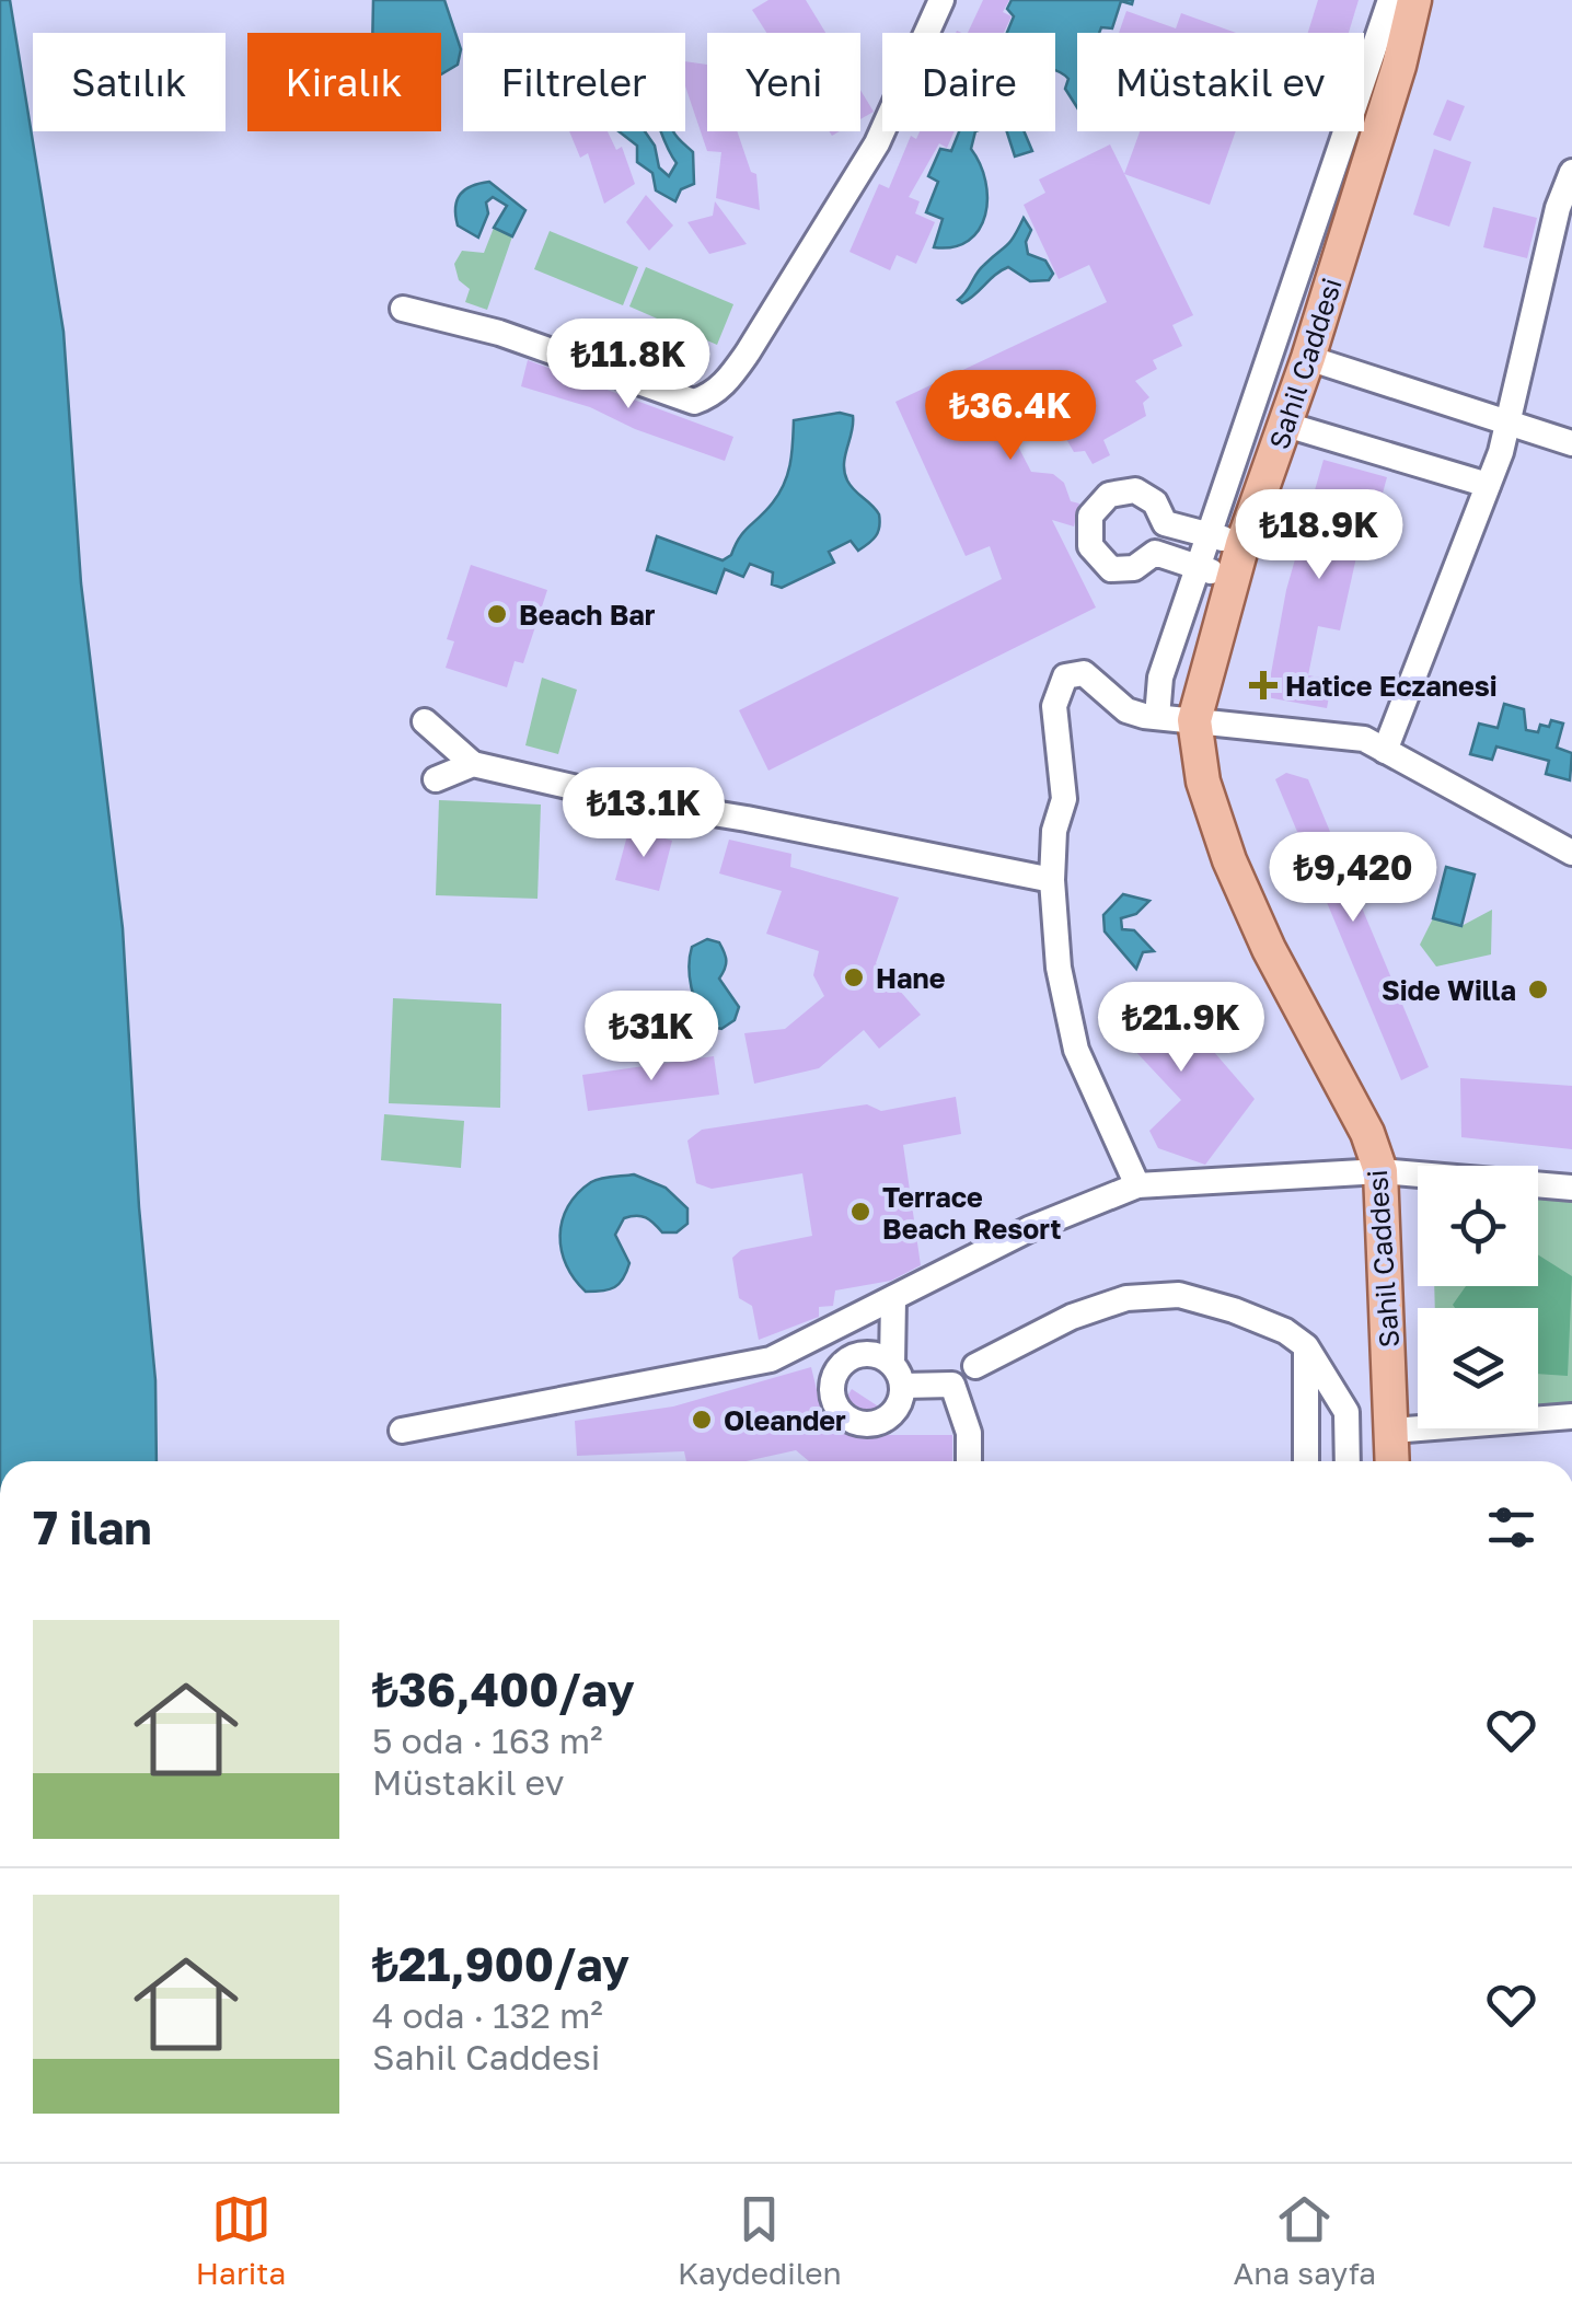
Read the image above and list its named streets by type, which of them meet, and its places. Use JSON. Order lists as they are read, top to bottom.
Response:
{
  "streets": {
    "main road": ["Sahil Caddesi"]
  },
  "places": {
    "other": [
      "Beach Bar",
      "Hane",
      "Side Willa",
      "Terrace Beach Resort",
      "Oleander"
    ],
    "health": ["Hatice Eczanesi"]
  },
  "page": {
    "chip": [
      "Satılık",
      "Kiralık",
      "Filtreler",
      "Yeni",
      "Daire",
      "Müstakil ev"
    ],
    "price": [
      "₺11.8K",
      "₺36.4K",
      "₺18.9K",
      "₺13.1K",
      "₺9,420",
      "₺21.9K",
      "₺31K"
    ],
    "heading": "7 ilan",
    "list": [
      {
        "name": "₺36,400/ay",
        "note": "5 oda · 163 m² · Müstakil ev"
      },
      {
        "name": "₺21,900/ay",
        "note": "4 oda · 132 m² · Sahil Caddesi"
      }
    ],
    "tabs": ["Harita", "Kaydedilen", "Ana sayfa"]
  }
}
